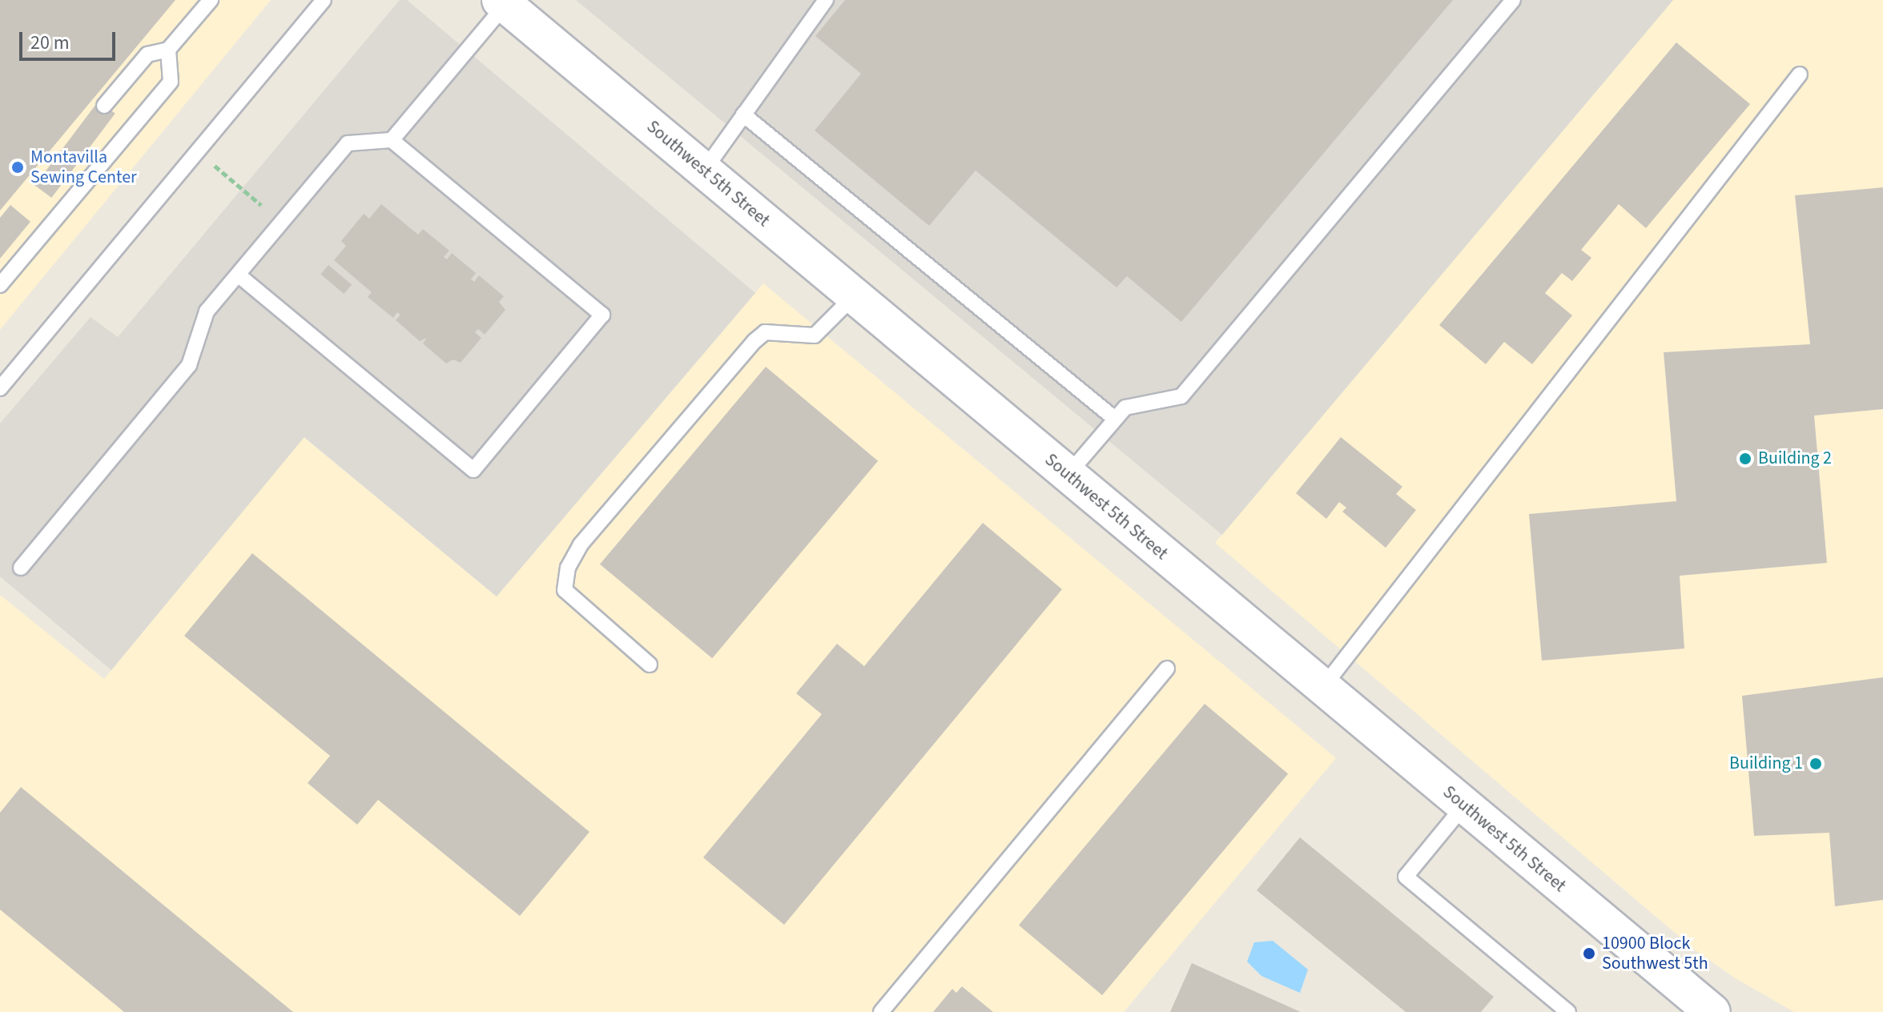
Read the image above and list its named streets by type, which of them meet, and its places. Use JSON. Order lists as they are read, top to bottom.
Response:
{
  "streets": {
    "street": ["Southwest 5th Street"]
  },
  "places": [
    "Montavilla Sewing Center",
    "Building 2",
    "Building 1",
    "10900 Block Southwest 5th"
  ],
  "scale_bar": "20 m"
}
